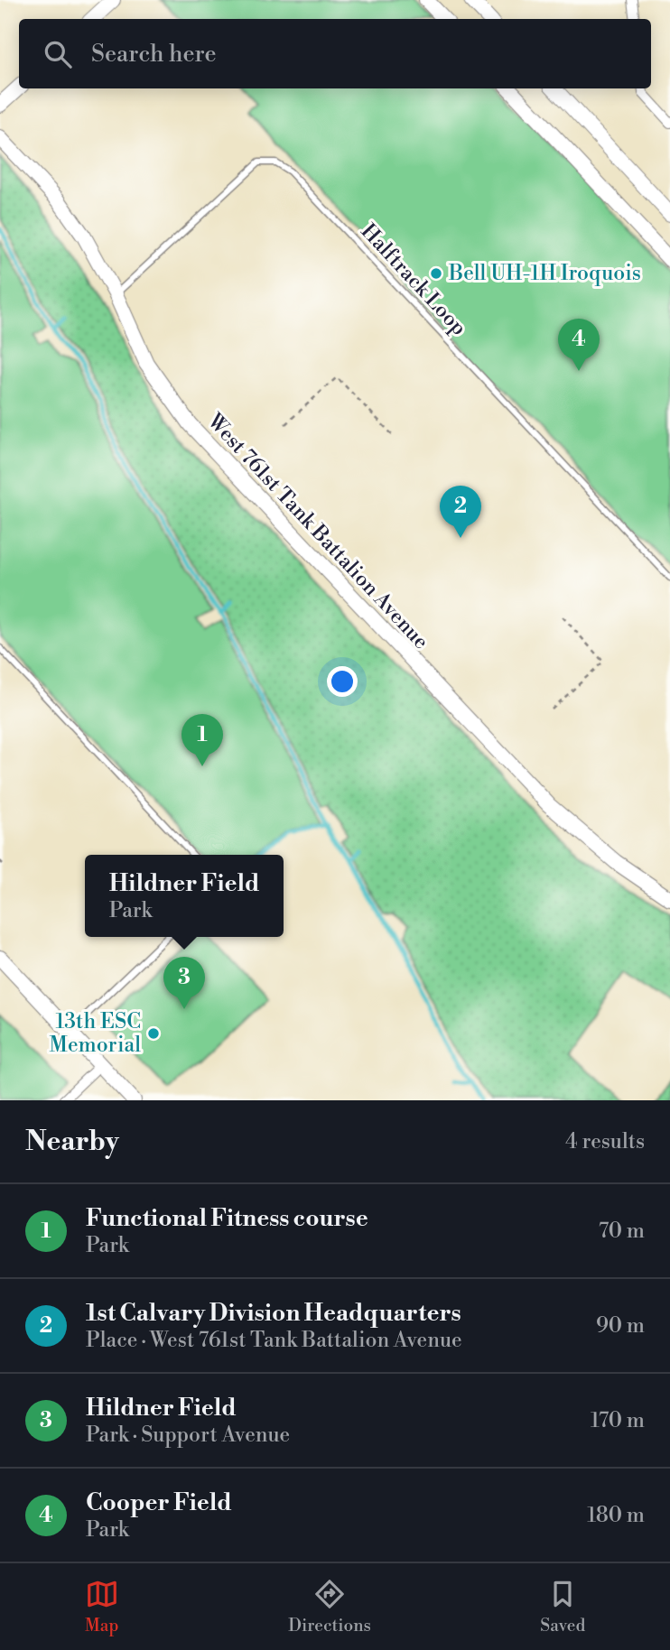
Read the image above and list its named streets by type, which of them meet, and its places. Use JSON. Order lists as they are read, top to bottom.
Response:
{
  "streets": {
    "street": ["West 761st Tank Battalion Avenue"],
    "lane": ["Halftrack Loop"]
  },
  "crossings": [
    ["Halftrack Loop", "West 761st Tank Battalion Avenue"]
  ],
  "places": ["Bell UH-1H Iroquois", "13th ESC Memorial"],
  "page": {
    "search": "Search here",
    "pins": [
      "4",
      "2",
      "1",
      "3"
    ],
    "popup": ["Hildner Field", "Park"],
    "heading": ["Nearby", "4 results"],
    "list": [
      {
        "mark": "1",
        "name": "Functional Fitness course",
        "note": "Park",
        "value": "70 m"
      },
      {
        "mark": "2",
        "name": "1st Calvary Division Headquarters",
        "note": "Place · West 761st Tank Battalion Avenue",
        "value": "90 m"
      },
      {
        "mark": "3",
        "name": "Hildner Field",
        "note": "Park · Support Avenue",
        "value": "170 m"
      },
      {
        "mark": "4",
        "name": "Cooper Field",
        "note": "Park",
        "value": "180 m"
      }
    ],
    "nav": ["Map", "Directions", "Saved"]
  }
}
